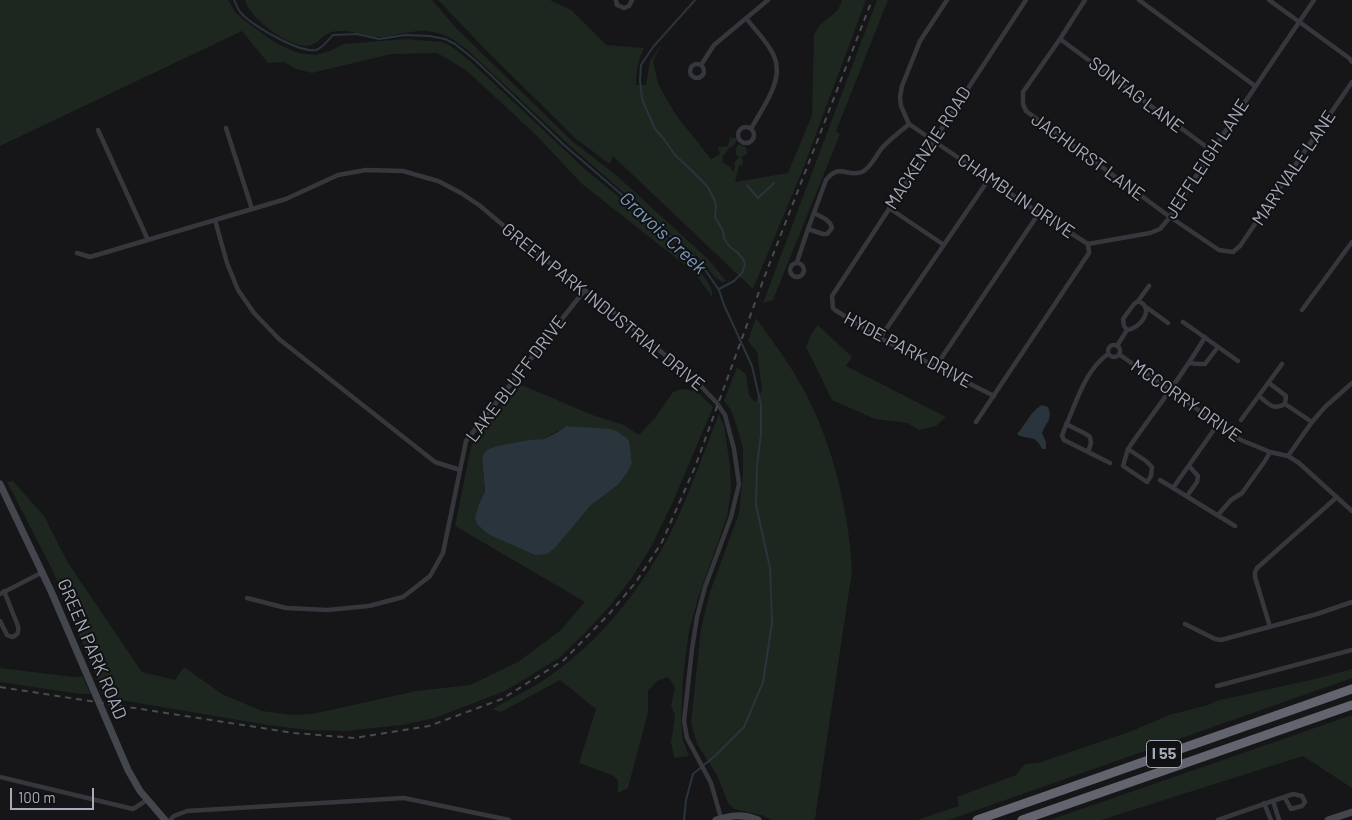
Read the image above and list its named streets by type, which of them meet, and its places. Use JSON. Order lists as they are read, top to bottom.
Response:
{
  "streets": {
    "highway": ["I 55"],
    "street": [
      "SONTAG LANE",
      "MACKENZIE ROAD",
      "JACHURST LANE",
      "JEFFLEIGH LANE",
      "MARYVALE LANE",
      "CHAMBLIN DRIVE",
      "GREEN PARK INDUSTRIAL DRIVE",
      "HYDE PARK DRIVE",
      "LAKE BLUFF DRIVE",
      "MCCORRY DRIVE",
      "GREEN PARK ROAD"
    ]
  },
  "crossings": [
    ["SONTAG LANE", "JACHURST LANE"],
    ["SONTAG LANE", "JEFFLEIGH LANE"],
    ["MACKENZIE ROAD", "CHAMBLIN DRIVE"],
    ["MACKENZIE ROAD", "HYDE PARK DRIVE"],
    ["JACHURST LANE", "JEFFLEIGH LANE"],
    ["JACHURST LANE", "MARYVALE LANE"],
    ["JEFFLEIGH LANE", "CHAMBLIN DRIVE"],
    ["GREEN PARK INDUSTRIAL DRIVE", "LAKE BLUFF DRIVE"]
  ],
  "water": ["Gravois Creek"],
  "scale_bar": "100 m"
}
